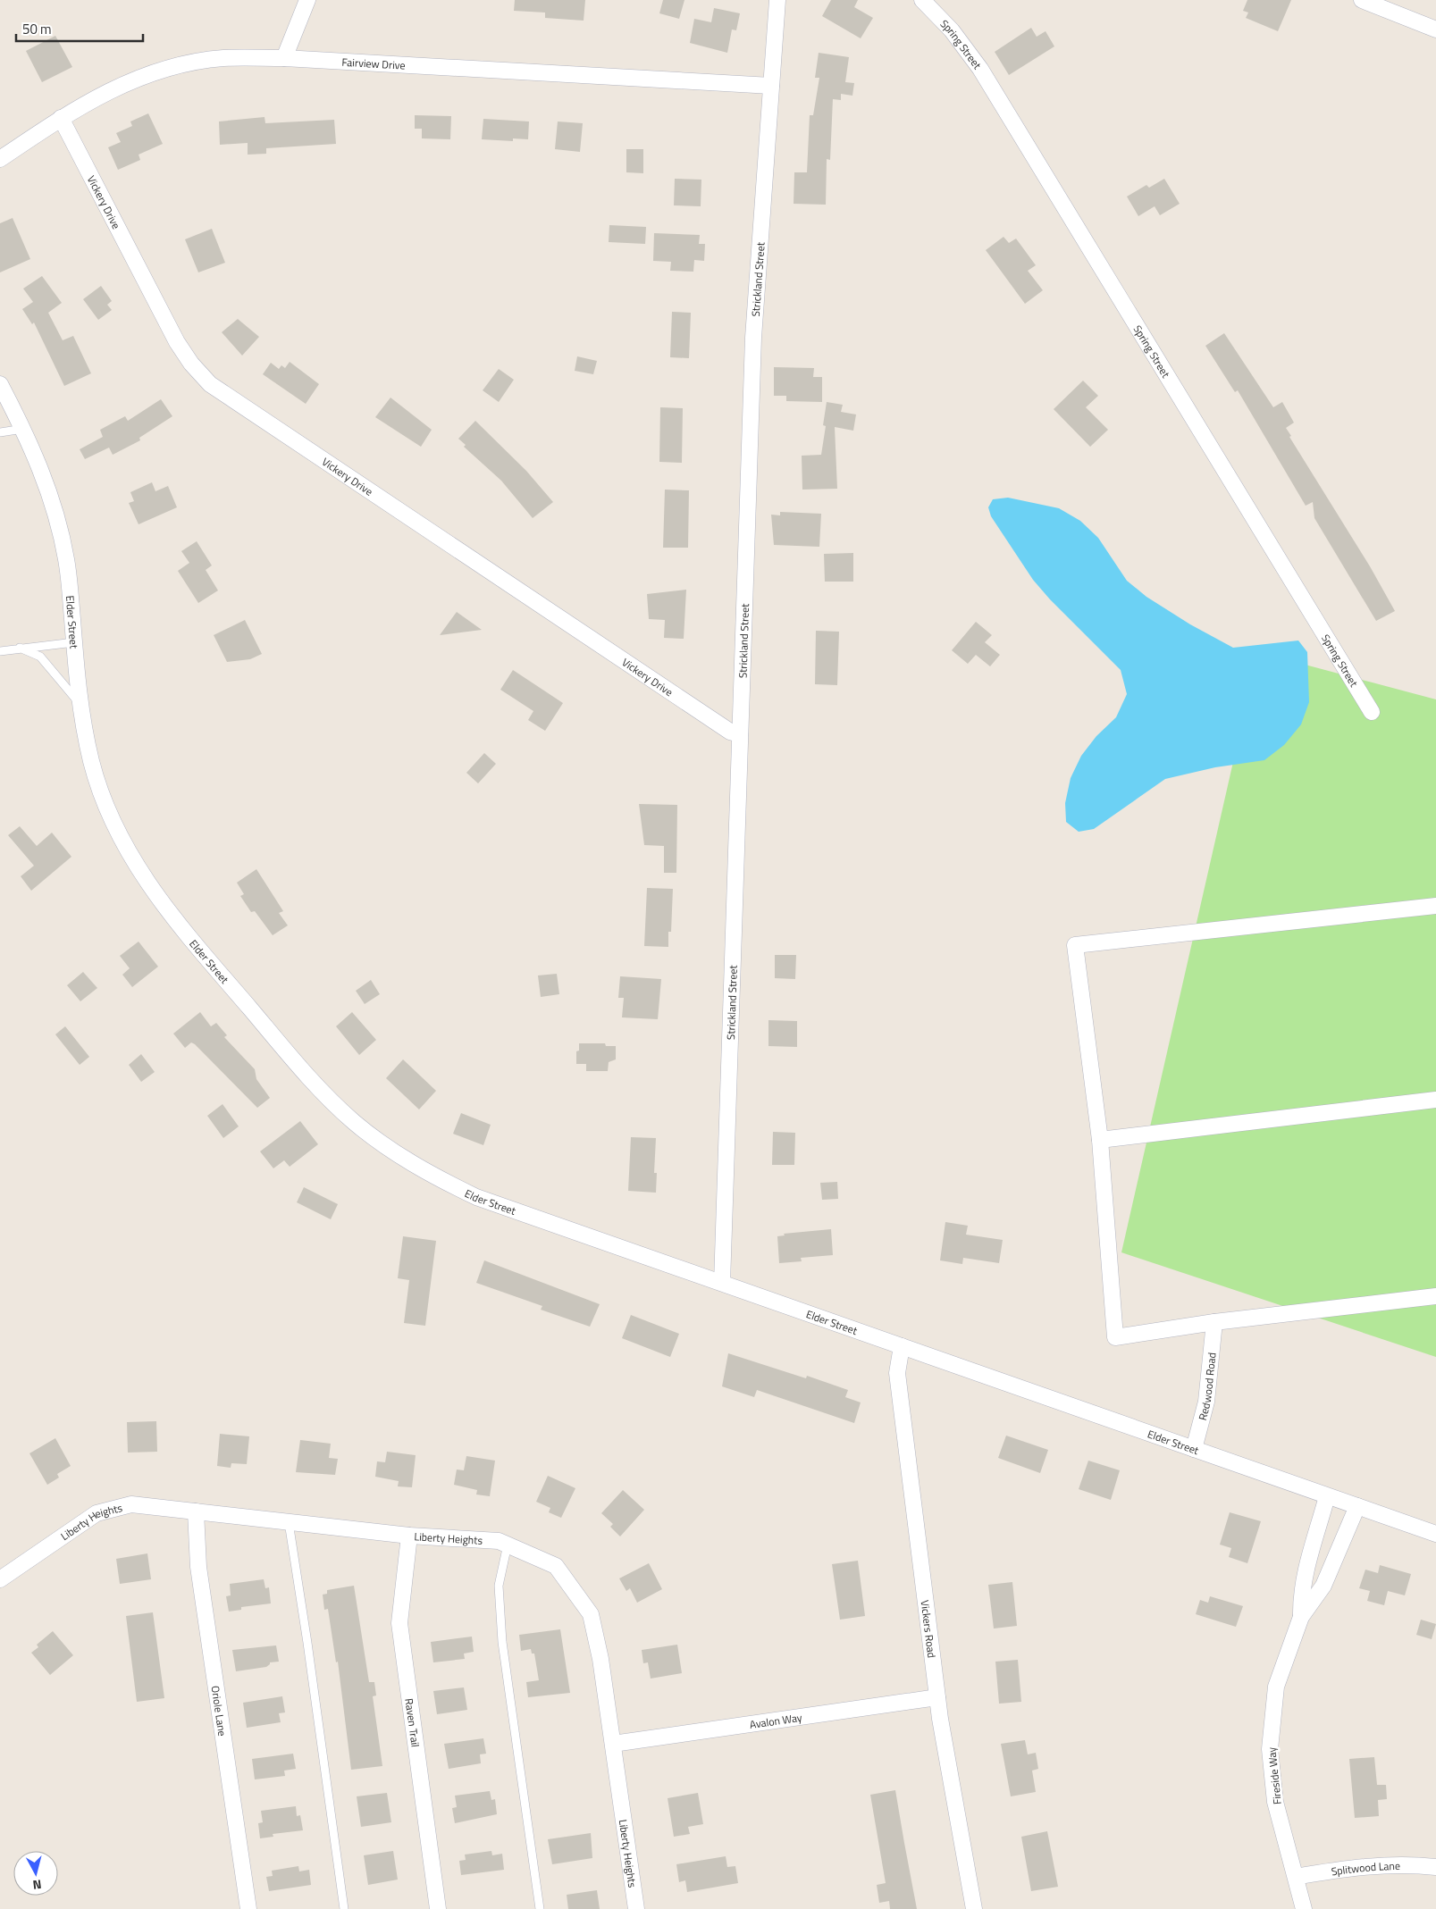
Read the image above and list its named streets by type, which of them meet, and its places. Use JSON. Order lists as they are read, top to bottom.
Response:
{
  "streets": {
    "street": [
      "Spring Street",
      "Fairview Drive",
      "Vickery Drive",
      "Strickland Street",
      "Elder Street",
      "Redwood Road",
      "Liberty Heights",
      "Vickers Road",
      "Oriole Lane",
      "Avalon Way",
      "Raven Trail",
      "Fireside Way",
      "Splitwood Lane"
    ]
  },
  "crossings": [
    ["Fairview Drive", "Vickery Drive"],
    ["Fairview Drive", "Strickland Street"],
    ["Vickery Drive", "Strickland Street"],
    ["Strickland Street", "Elder Street"],
    ["Elder Street", "Redwood Road"],
    ["Elder Street", "Vickers Road"],
    ["Elder Street", "Fireside Way"],
    ["Liberty Heights", "Oriole Lane"],
    ["Liberty Heights", "Avalon Way"],
    ["Liberty Heights", "Raven Trail"],
    ["Vickers Road", "Avalon Way"],
    ["Fireside Way", "Splitwood Lane"]
  ],
  "scale_bar": "50 m",
  "north": "bottom"
}
